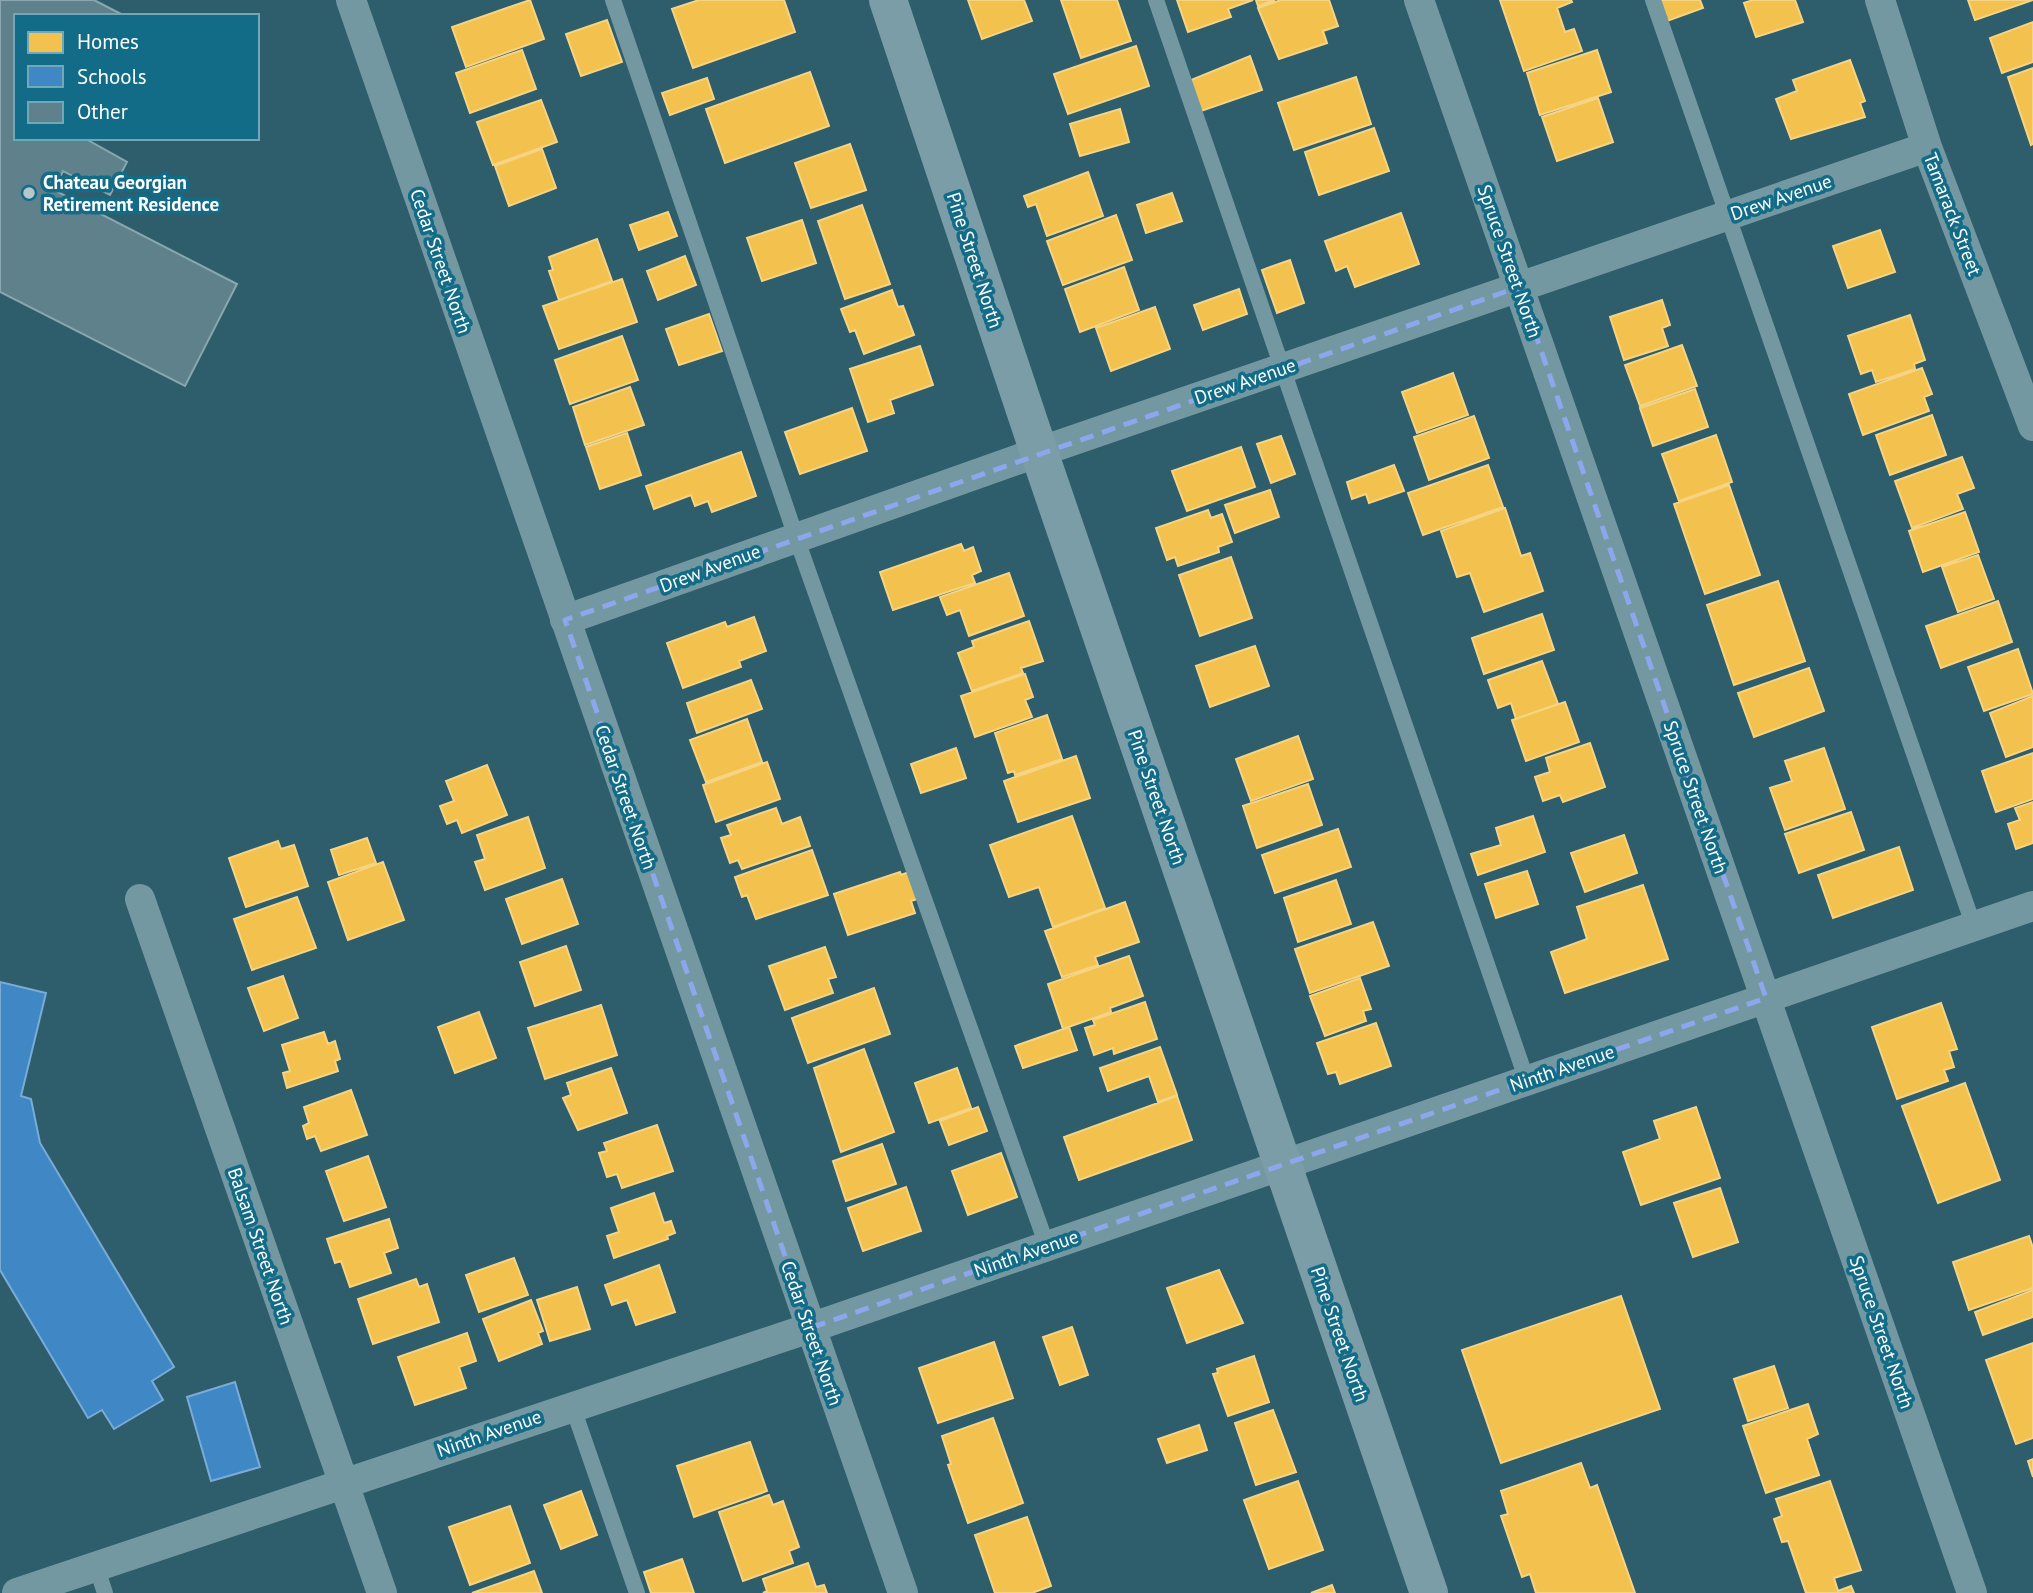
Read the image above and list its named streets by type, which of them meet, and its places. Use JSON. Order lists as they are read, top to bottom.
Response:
{
  "streets": {
    "street": [
      "Drew Avenue",
      "Tamarack Street",
      "Pine Street North",
      "Cedar Street North",
      "Spruce Street North",
      "Ninth Avenue",
      "Balsam Street North"
    ]
  },
  "crossings": [
    ["Drew Avenue", "Tamarack Street"],
    ["Drew Avenue", "Pine Street North"],
    ["Drew Avenue", "Cedar Street North"],
    ["Drew Avenue", "Spruce Street North"],
    ["Pine Street North", "Ninth Avenue"],
    ["Cedar Street North", "Ninth Avenue"],
    ["Spruce Street North", "Ninth Avenue"],
    ["Ninth Avenue", "Balsam Street North"]
  ],
  "places": ["Chateau Georgian Retirement Residence"],
  "legend": ["Homes", "Schools", "Other"]
}
